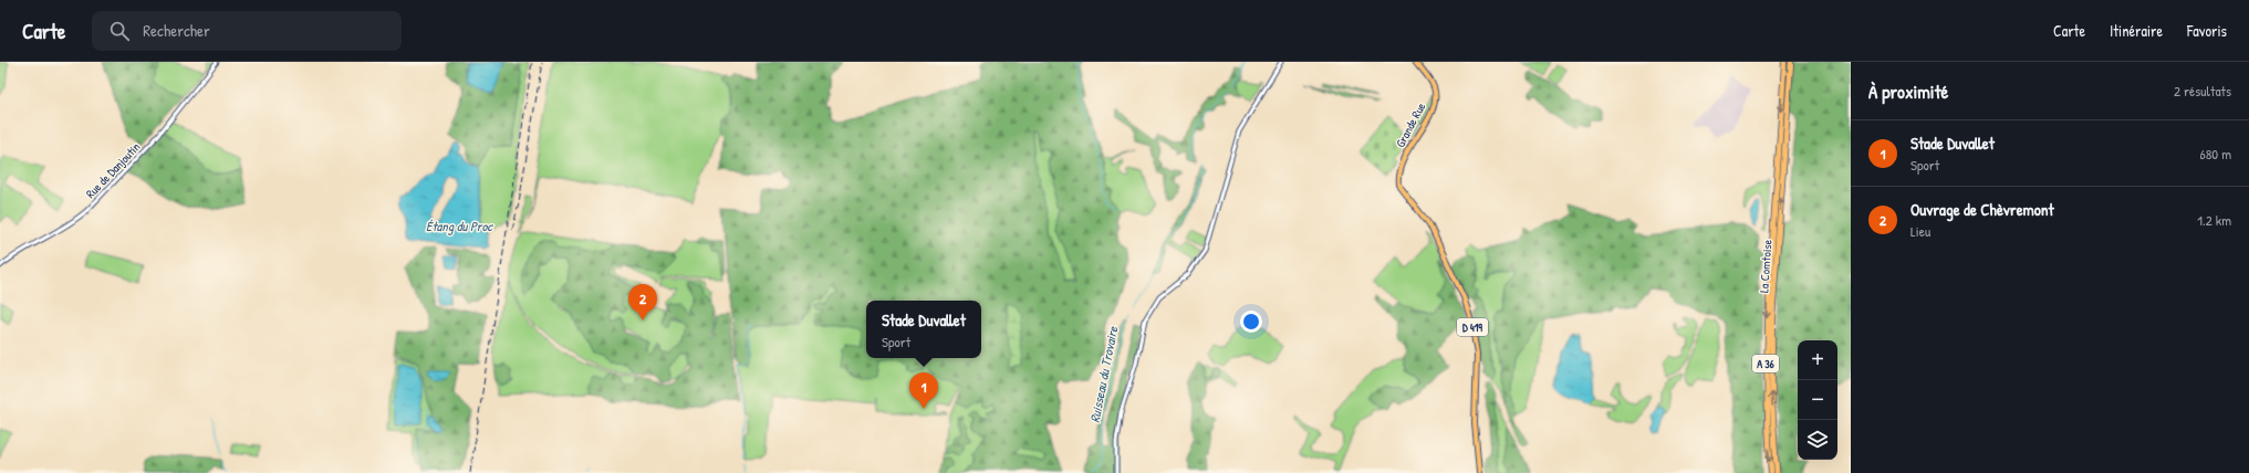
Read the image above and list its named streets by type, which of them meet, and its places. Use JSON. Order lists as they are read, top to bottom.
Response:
{
  "streets": {
    "highway": ["La Comtoise", "A 36"],
    "main road": ["Grande Rue", "D 419"],
    "street": ["Rue de Danjoutin"]
  },
  "water": ["Étang du Proc", "Ruisseau du Trovaire"],
  "page": {
    "header": "Carte",
    "search": "Rechercher",
    "nav": ["Carte", "Itinéraire", "Favoris"],
    "heading": ["À proximité", "2 résultats"],
    "list": [
      {
        "mark": "1",
        "name": "Stade Duvallet",
        "note": "Sport",
        "value": "680 m"
      },
      {
        "mark": "2",
        "name": "Ouvrage de Chèvremont",
        "note": "Lieu",
        "value": "1.2 km"
      }
    ],
    "pins": ["2", "1"],
    "popup": ["Stade Duvallet", "Sport"],
    "map_buttons": ["+", "−"]
  }
}
